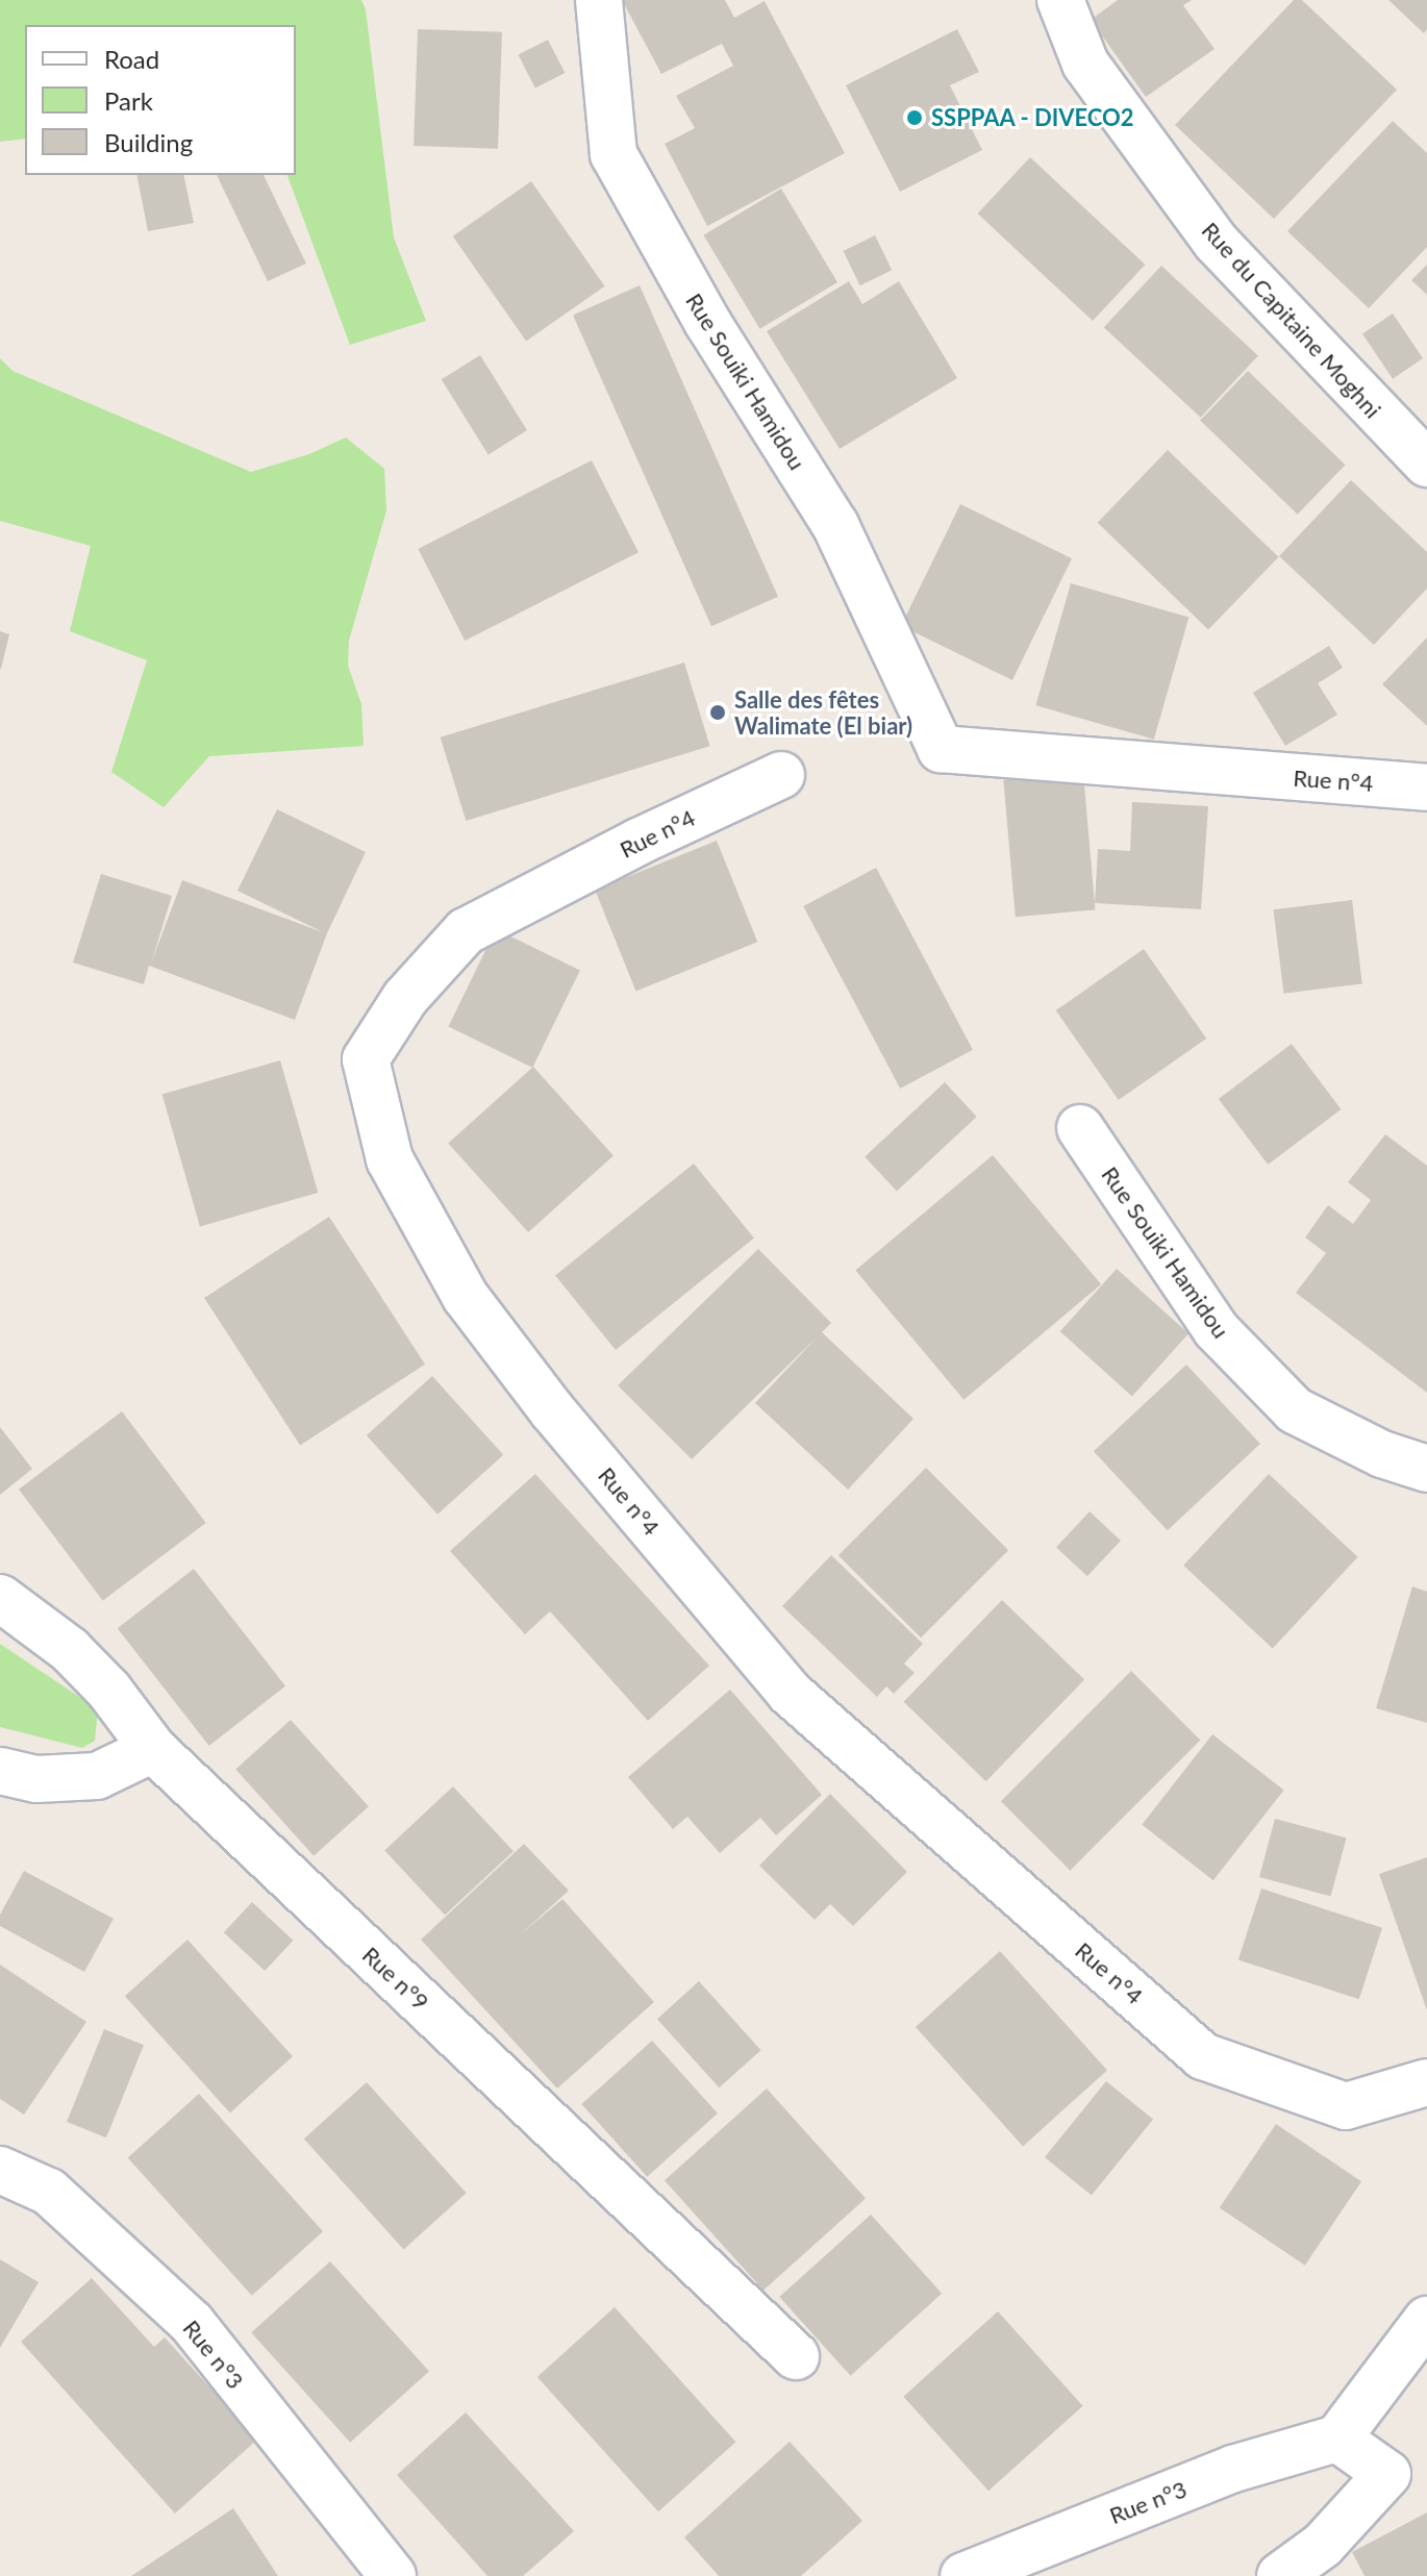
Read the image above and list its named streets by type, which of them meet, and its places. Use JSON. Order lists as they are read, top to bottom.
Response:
{
  "streets": {
    "street": [
      "Rue du Capitaine Moghni",
      "Rue Souiki Hamidou",
      "Rue n°4",
      "Rue n°9",
      "Rue n°3"
    ]
  },
  "crossings": [
    ["Rue Souiki Hamidou", "Rue n°4"]
  ],
  "places": ["SSPPAA - DIVECO2", "Salle des fêtes Walimate (El biar)"],
  "legend": ["Road", "Park", "Building"]
}
